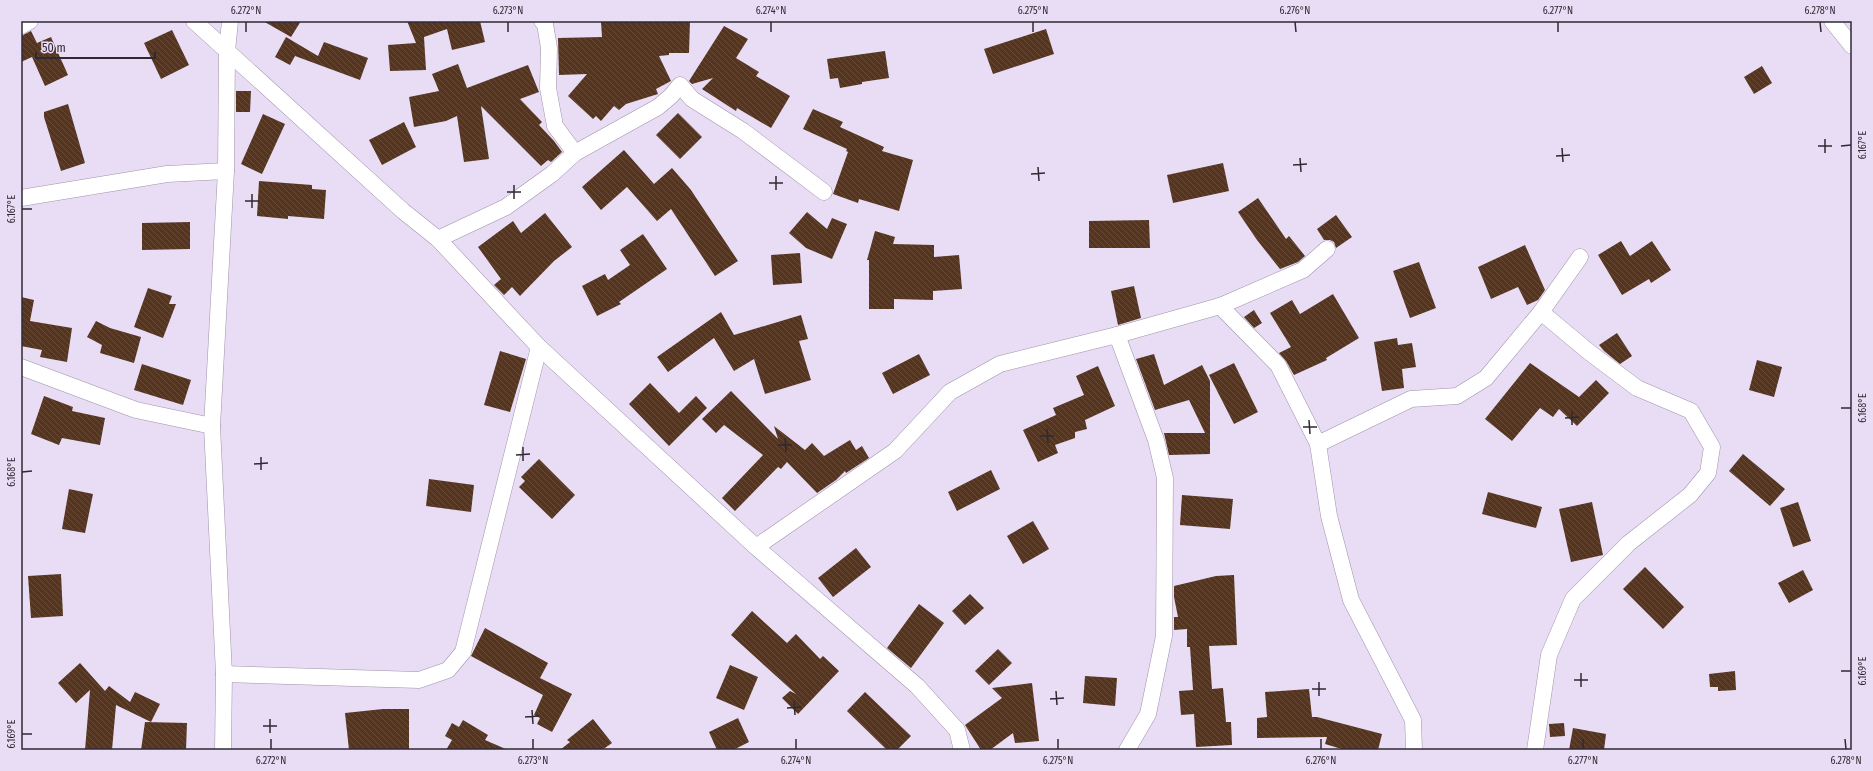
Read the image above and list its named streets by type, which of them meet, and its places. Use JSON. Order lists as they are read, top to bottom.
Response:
{
  "scale_bar": "50 m",
  "coordinates": [
    "6.272°N",
    "6.273°N",
    "6.274°N",
    "6.275°N",
    "6.276°N",
    "6.277°N",
    "6.278°N",
    "6.167°E",
    "6.168°E",
    "6.169°E"
  ]
}
